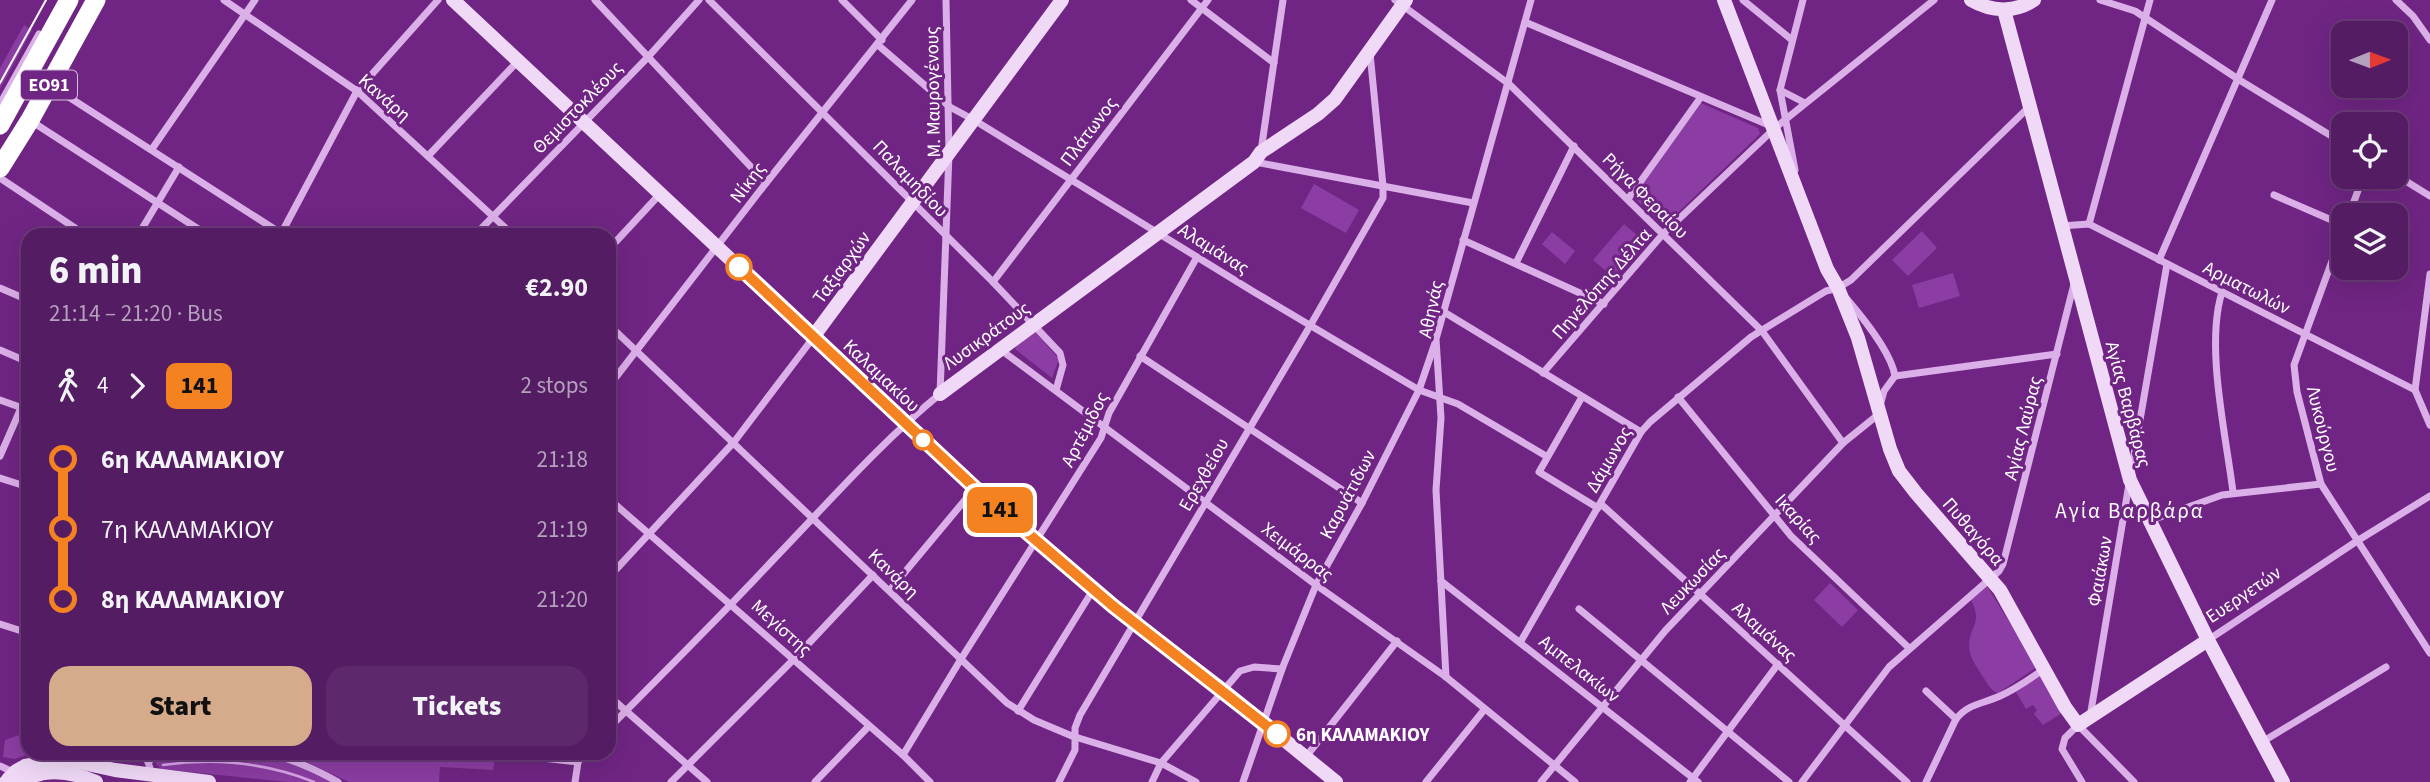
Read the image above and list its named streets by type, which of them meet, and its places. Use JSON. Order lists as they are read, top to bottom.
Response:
{
  "streets": {
    "highway": ["ΕΟ91"],
    "street": [
      "Μ. Μαυρογένους",
      "Κανάρη",
      "Θεμιστοκλέους",
      "Πλάτωνος",
      "Παλαμηδίου",
      "Νίκης",
      "Ρήγα Φεραίου",
      "Αλαμάνας",
      "Ταξιαρχών",
      "Πηνελόπης Δέλτα",
      "Αρματωλών",
      "Αθηνάς",
      "Λυσικράτους",
      "Καλαμακίου",
      "Αγίας Βαρβάρας",
      "Αγίας Λαύρας",
      "Αρτέμιδος",
      "Λυκούργου",
      "Δάμωνος",
      "Ερεχθείου",
      "Καρυάτιδων",
      "Ικαρίας",
      "Πυθαγόρα",
      "Χειμάρρας",
      "Φαιάκων",
      "Λευκωσίας",
      "Ευεργετών",
      "Μεγίστης",
      "Αμπελακίων"
    ]
  },
  "crossings": [
    ["Μ. Μαυρογένους", "Παλαμηδίου"],
    ["Μ. Μαυρογένους", "Αλαμάνας"],
    ["Μ. Μαυρογένους", "Ταξιαρχών"],
    ["Μ. Μαυρογένους", "Λυσικράτους"],
    ["Κανάρη", "Θεμιστοκλέους"],
    ["Κανάρη", "Νίκης"],
    ["Κανάρη", "Ταξιαρχών"],
    ["Κανάρη", "Λυσικράτους"],
    ["Κανάρη", "Αρτέμιδος"],
    ["Κανάρη", "Ερεχθείου"],
    ["Θεμιστοκλέους", "Καλαμακίου"],
    ["Πλάτωνος", "Παλαμηδίου"],
    ["Πλάτωνος", "Αλαμάνας"],
    ["Παλαμηδίου", "Νίκης"],
    ["Παλαμηδίου", "Ταξιαρχών"],
    ["Παλαμηδίου", "Λυσικράτους"],
    ["Παλαμηδίου", "Χειμάρρας"],
    ["Νίκης", "Αλαμάνας"],
    ["Νίκης", "Καλαμακίου"],
    ["Ρήγα Φεραίου", "Πηνελόπης Δέλτα"],
    ["Ρήγα Φεραίου", "Αθηνάς"],
    ["Ρήγα Φεραίου", "Λυσικράτους"],
    ["Ρήγα Φεραίου", "Δάμωνος"],
    ["Ρήγα Φεραίου", "Λευκωσίας"],
    ["Αλαμάνας", "Ταξιαρχών"],
    ["Αλαμάνας", "Αθηνάς"],
    ["Αλαμάνας", "Λυσικράτους"],
    ["Αλαμάνας", "Αγίας Λαύρας"],
    ["Αλαμάνας", "Αρτέμιδος"],
    ["Αλαμάνας", "Δάμωνος"],
    ["Αλαμάνας", "Ερεχθείου"],
    ["Αλαμάνας", "Καρυάτιδων"],
    ["Αλαμάνας", "Λευκωσίας"],
    ["Ταξιαρχών", "Καλαμακίου"],
    ["Ταξιαρχών", "Μεγίστης"],
    ["Πηνελόπης Δέλτα", "Πυθαγόρα"],
    ["Αρματωλών", "Λυκούργου"],
    ["Αρματωλών", "Φαιάκων"],
    ["Αθηνάς", "Καρυάτιδων"],
    ["Αθηνάς", "Χειμάρρας"],
    ["Αθηνάς", "Αμπελακίων"],
    ["Λυσικράτους", "Καλαμακίου"],
    ["Λυσικράτους", "Χειμάρρας"],
    ["Λυσικράτους", "Μεγίστης"],
    ["Καλαμακίου", "Αρτέμιδος"],
    ["Καλαμακίου", "Ερεχθείου"],
    ["Καλαμακίου", "Καρυάτιδων"],
    ["Αγίας Βαρβάρας", "Αγίας Λαύρας"],
    ["Αγίας Βαρβάρας", "Δάμωνος"],
    ["Αγίας Βαρβάρας", "Φαιάκων"],
    ["Αγίας Βαρβάρας", "Ευεργετών"],
    ["Αγίας Λαύρας", "Ικαρίας"],
    ["Αγίας Λαύρας", "Πυθαγόρα"],
    ["Αρτέμιδος", "Χειμάρρας"],
    ["Αρτέμιδος", "Μεγίστης"],
    ["Λυκούργου", "Ευεργετών"],
    ["Δάμωνος", "Ικαρίας"],
    ["Δάμωνος", "Πυθαγόρα"],
    ["Δάμωνος", "Αμπελακίων"],
    ["Ερεχθείου", "Χειμάρρας"],
    ["Καρυάτιδων", "Χειμάρρας"],
    ["Ικαρίας", "Λευκωσίας"],
    ["Πυθαγόρα", "Φαιάκων"],
    ["Πυθαγόρα", "Λευκωσίας"],
    ["Πυθαγόρα", "Ευεργετών"],
    ["Χειμάρρας", "Λευκωσίας"],
    ["Φαιάκων", "Ευεργετών"],
    ["Λευκωσίας", "Αμπελακίων"]
  ],
  "districts": ["Αγία Βαρβάρα"],
  "places": ["6η ΚΑΛΑΜΑΚΙΟΥ"],
  "lines": ["bus line 141"],
  "north": "right",
  "page": {
    "on_map": "141",
    "heading": ["6 min", "21:14 – 21:20 · Bus", "€2.90"],
    "legs": ["4", "141", "2 stops"],
    "list": [
      {
        "name": "6η ΚΑΛΑΜΑΚΙΟΥ",
        "value": "21:18"
      },
      {
        "name": "7η ΚΑΛΑΜΑΚΙΟΥ",
        "value": "21:19"
      },
      {
        "name": "8η ΚΑΛΑΜΑΚΙΟΥ",
        "value": "21:20"
      }
    ],
    "buttons": ["Start", "Tickets"]
  }
}
